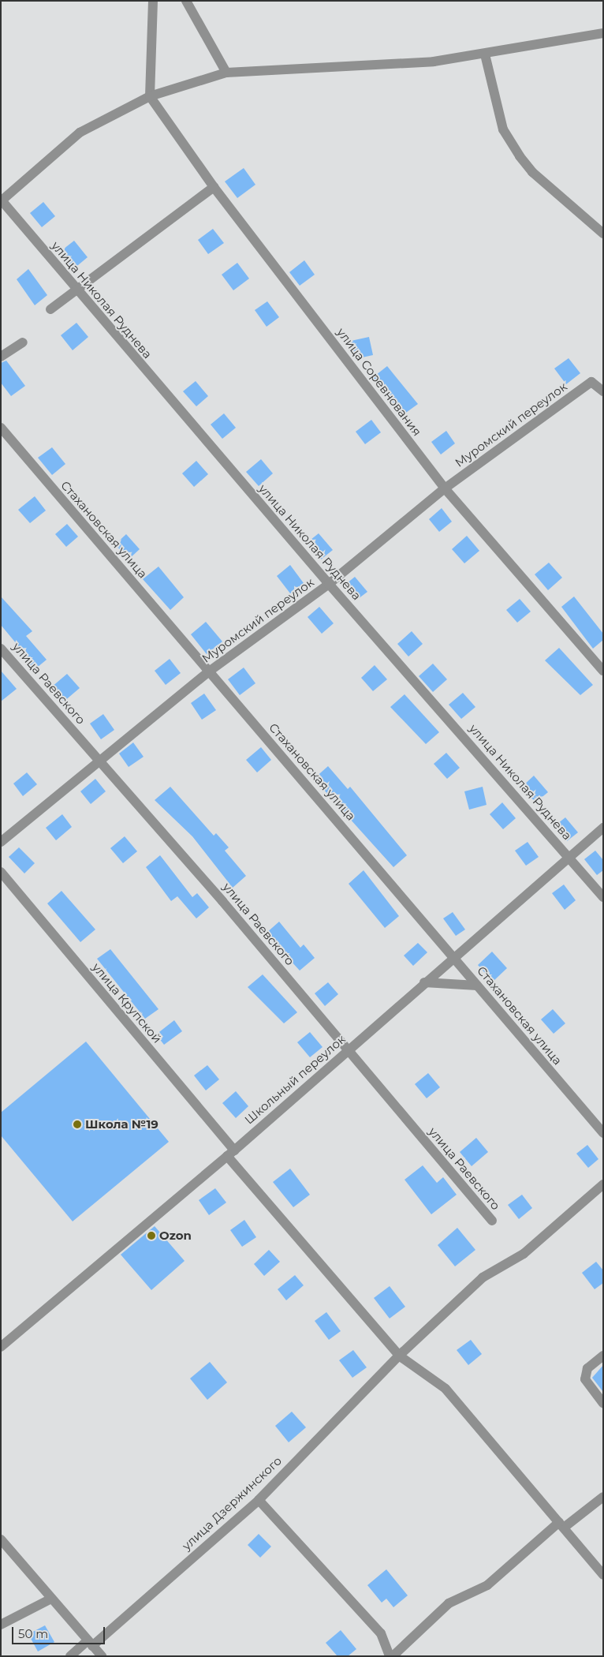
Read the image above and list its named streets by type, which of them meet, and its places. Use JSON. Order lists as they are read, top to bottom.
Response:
{
  "streets": {
    "street": [
      "улица Николая Руднева",
      "улица Соревнования",
      "Муромский переулок",
      "Стахановская улица",
      "улица Раевского",
      "улица Крупской",
      "Школьный переулок",
      "улица Дзержинского"
    ]
  },
  "crossings": [
    ["улица Николая Руднева", "Муромский переулок"],
    ["улица Николая Руднева", "Школьный переулок"],
    ["улица Соревнования", "Муромский переулок"],
    ["Муромский переулок", "Стахановская улица"],
    ["Муромский переулок", "улица Раевского"],
    ["Стахановская улица", "Школьный переулок"],
    ["улица Раевского", "Школьный переулок"],
    ["улица Крупской", "Школьный переулок"],
    ["улица Крупской", "улица Дзержинского"]
  ],
  "places": ["Школа №19", "Ozon"],
  "scale_bar": "50 m"
}
